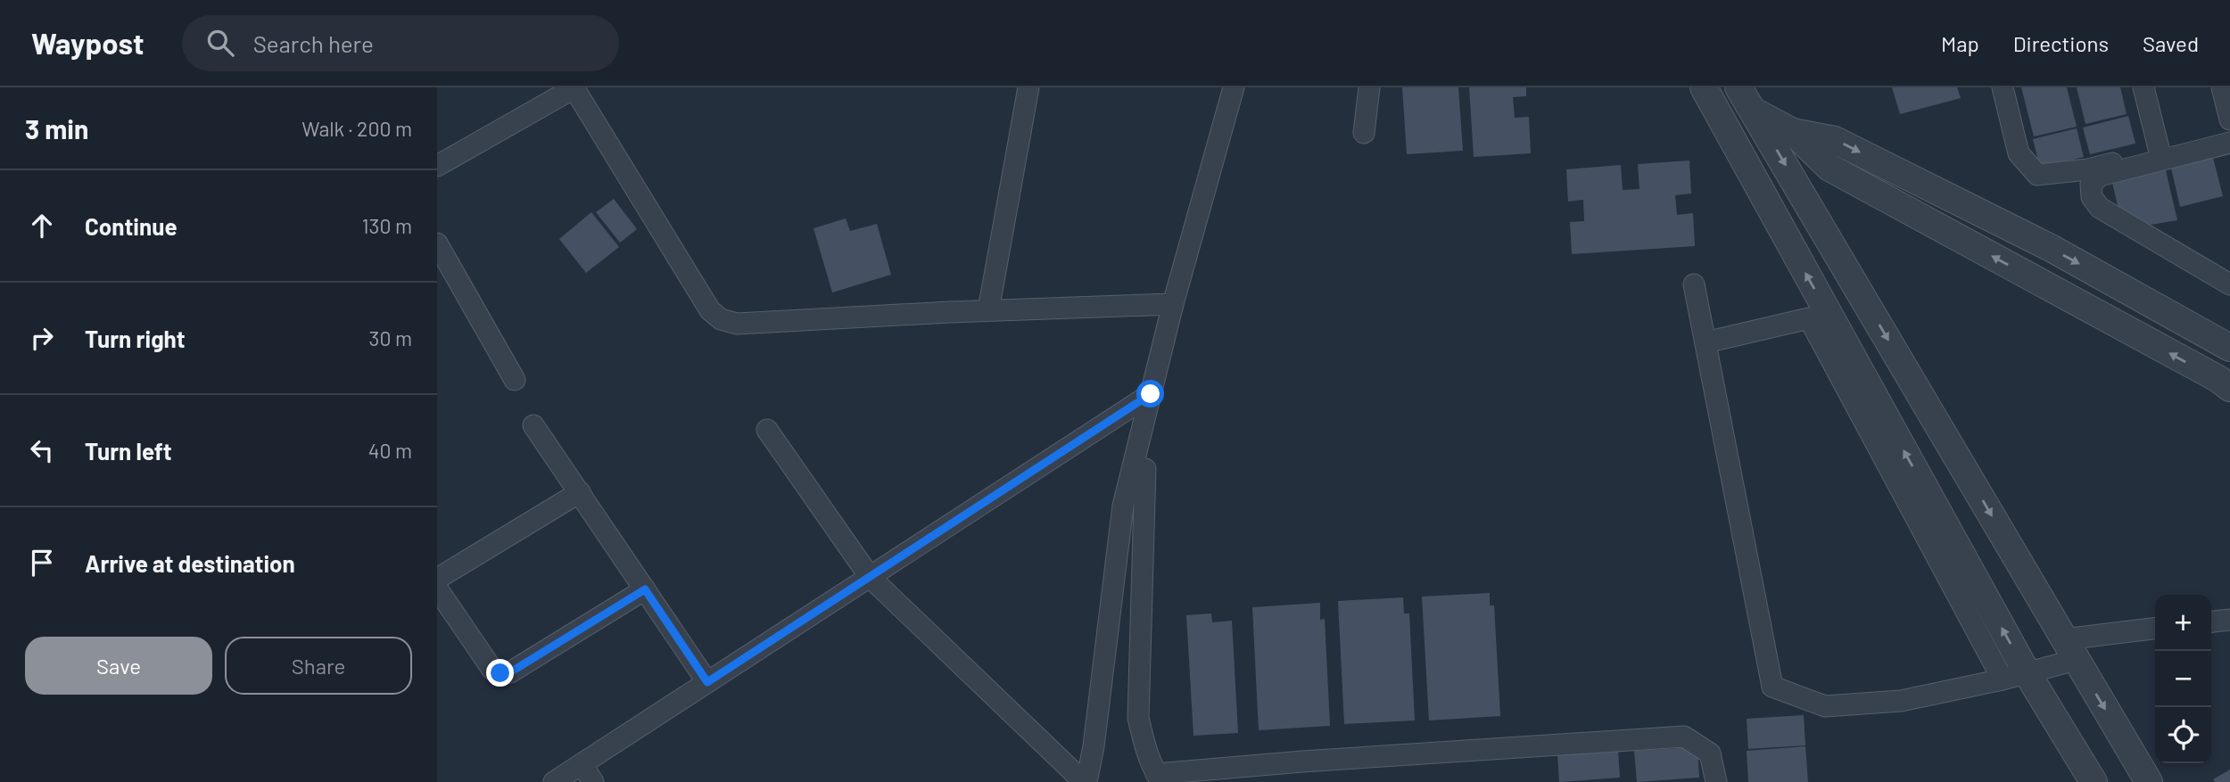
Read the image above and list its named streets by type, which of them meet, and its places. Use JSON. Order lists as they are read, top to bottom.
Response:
{
  "page": {
    "header": "Waypost",
    "search": "Search here",
    "nav": ["Map", "Directions", "Saved"],
    "heading": ["3 min", "Walk · 200 m"],
    "list": [
      ["Continue", "130 m"],
      ["Turn right", "30 m"],
      ["Turn left", "40 m"],
      "Arrive at destination"
    ],
    "map_buttons": ["+", "−"],
    "buttons": ["Save", "Share"]
  }
}
